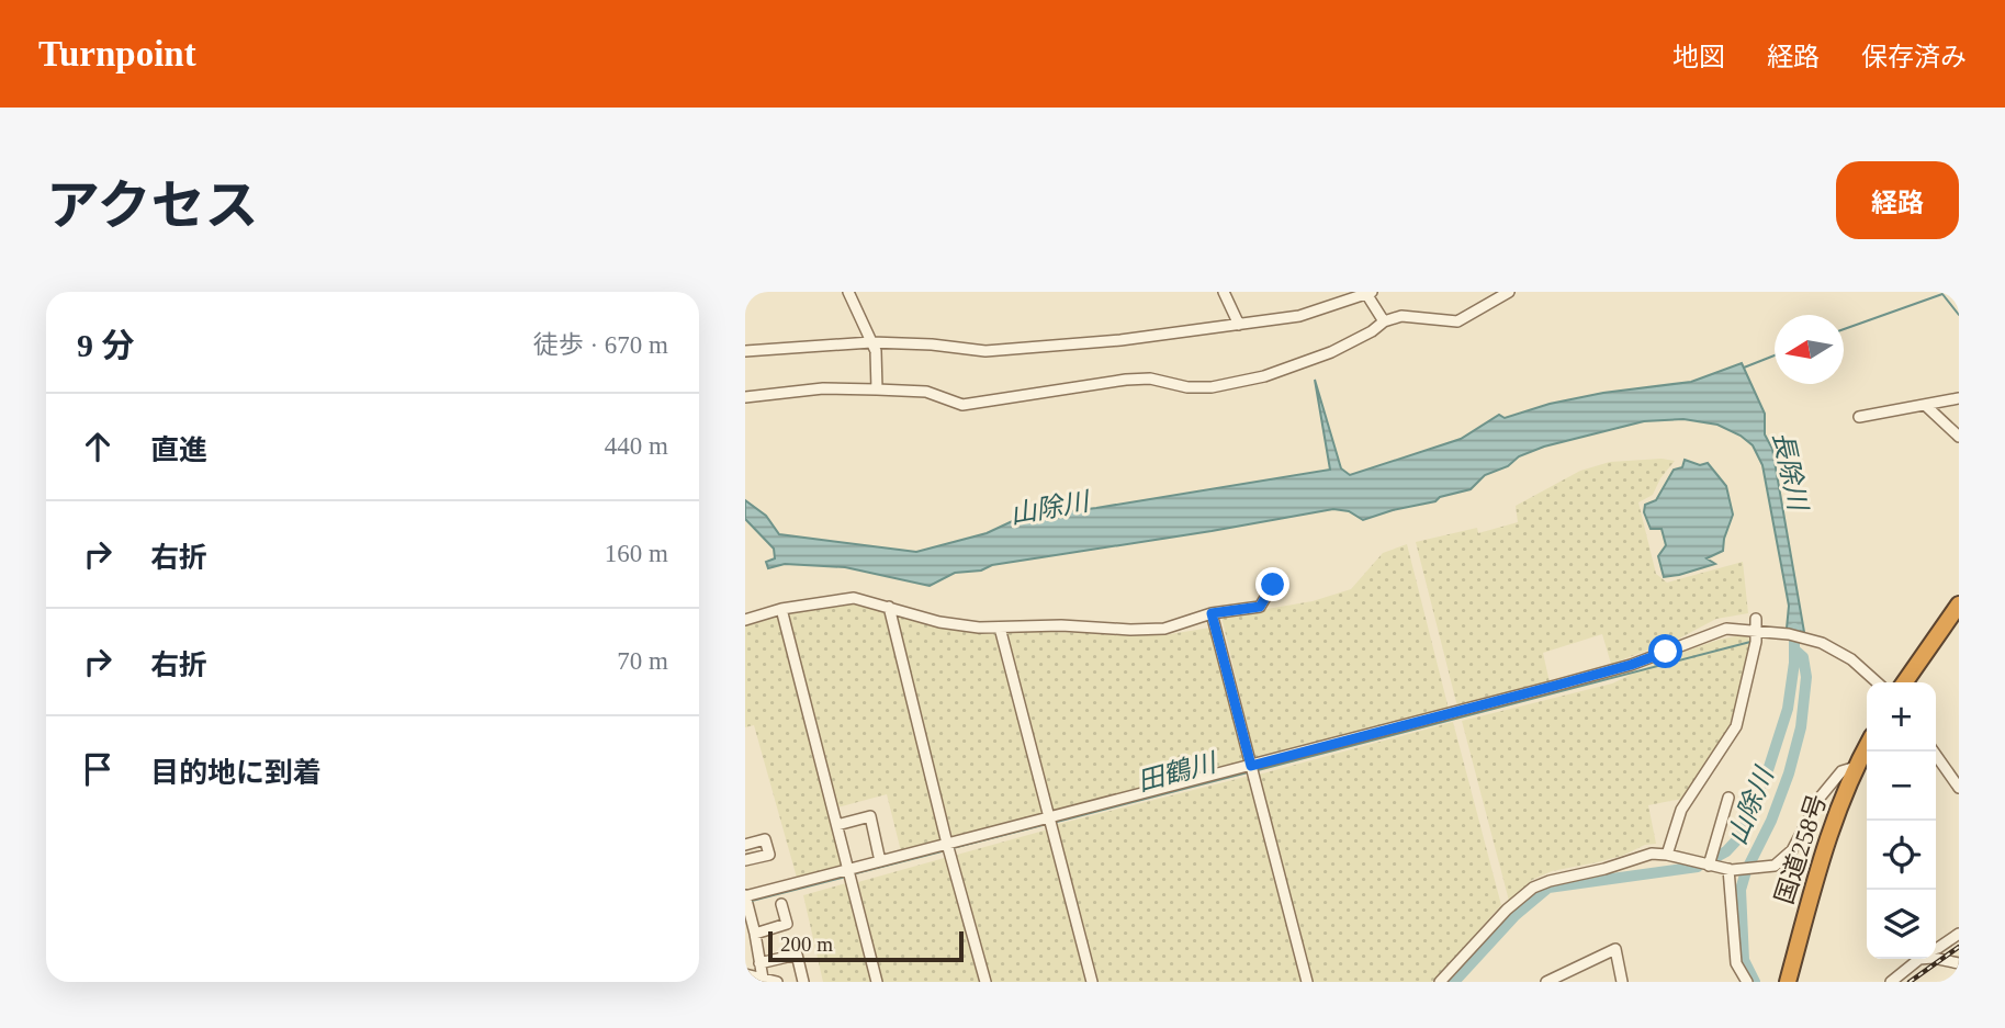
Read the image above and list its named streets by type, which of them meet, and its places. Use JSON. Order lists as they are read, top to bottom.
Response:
{
  "streets": {
    "highway": ["国道258号"]
  },
  "water": ["長除川", "山除川", "田鶴川"],
  "scale_bar": "200 m",
  "north": "left",
  "page": {
    "header": "Turnpoint",
    "nav": ["地図", "経路", "保存済み"],
    "title": "アクセス",
    "buttons": "経路",
    "heading": ["9 分", "徒歩 · 670 m"],
    "list": [
      ["直進", "440 m"],
      ["右折", "160 m"],
      ["右折", "70 m"],
      "目的地に到着"
    ],
    "map_buttons": ["+", "−"],
    "scale": "200 m"
  }
}
